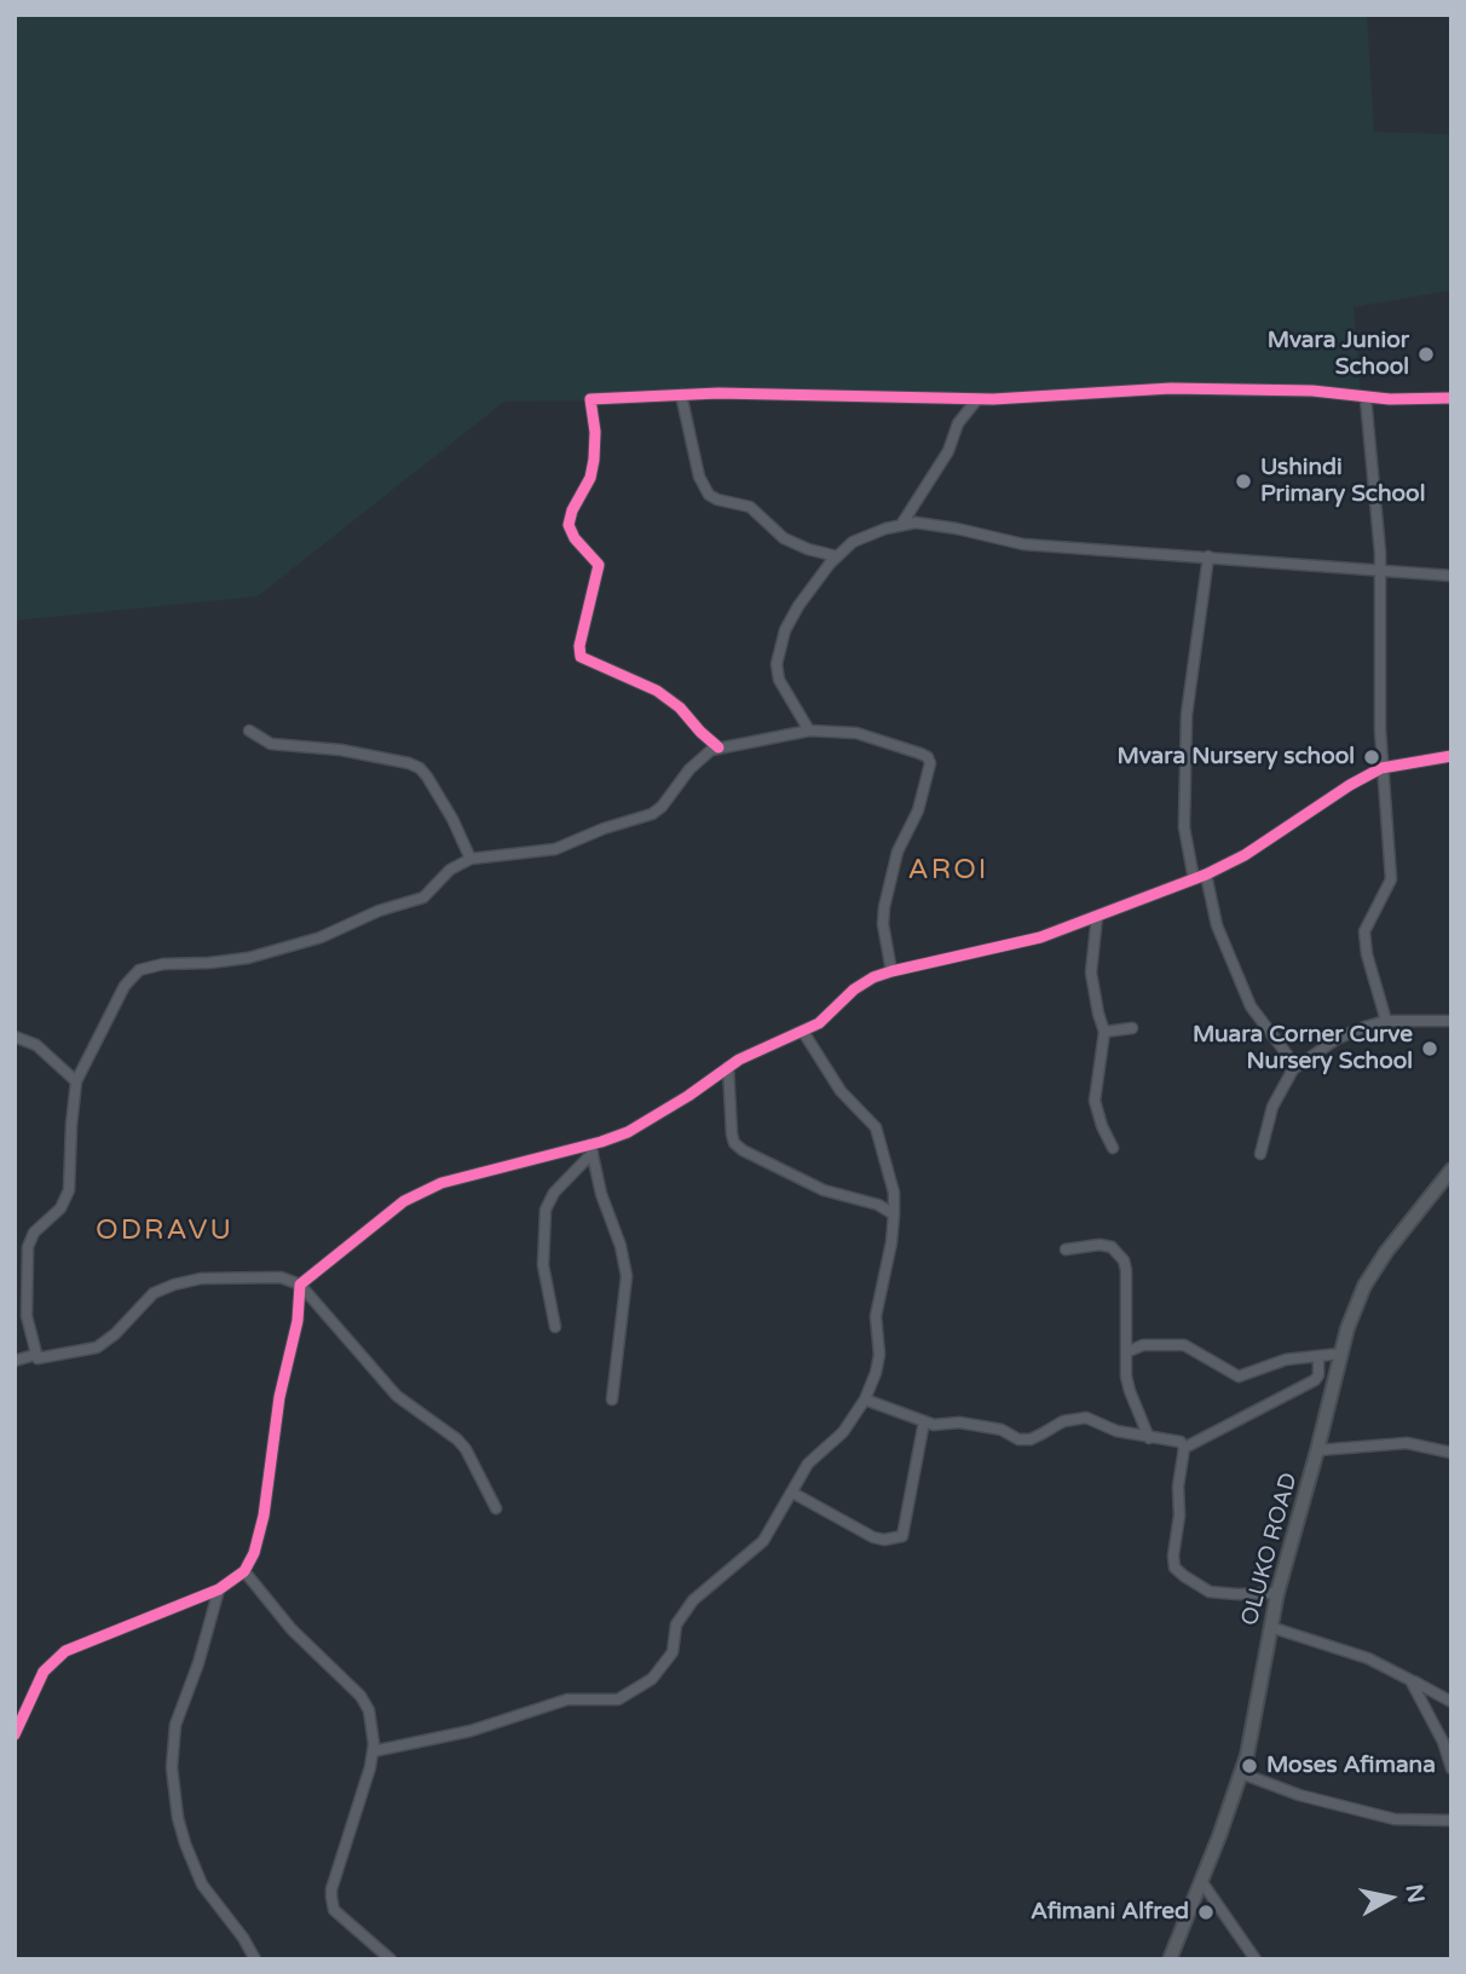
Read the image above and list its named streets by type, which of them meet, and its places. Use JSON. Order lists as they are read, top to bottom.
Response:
{
  "streets": {
    "main road": ["OLUKO ROAD"]
  },
  "districts": ["AROI", "ODRAVU"],
  "places": [
    "Mvara Junior School",
    "Ushindi Primary School",
    "Mvara Nursery school",
    "Muara Corner Curve Nursery School",
    "Moses Afimana",
    "Afimani Alfred"
  ],
  "north": "right"
}
